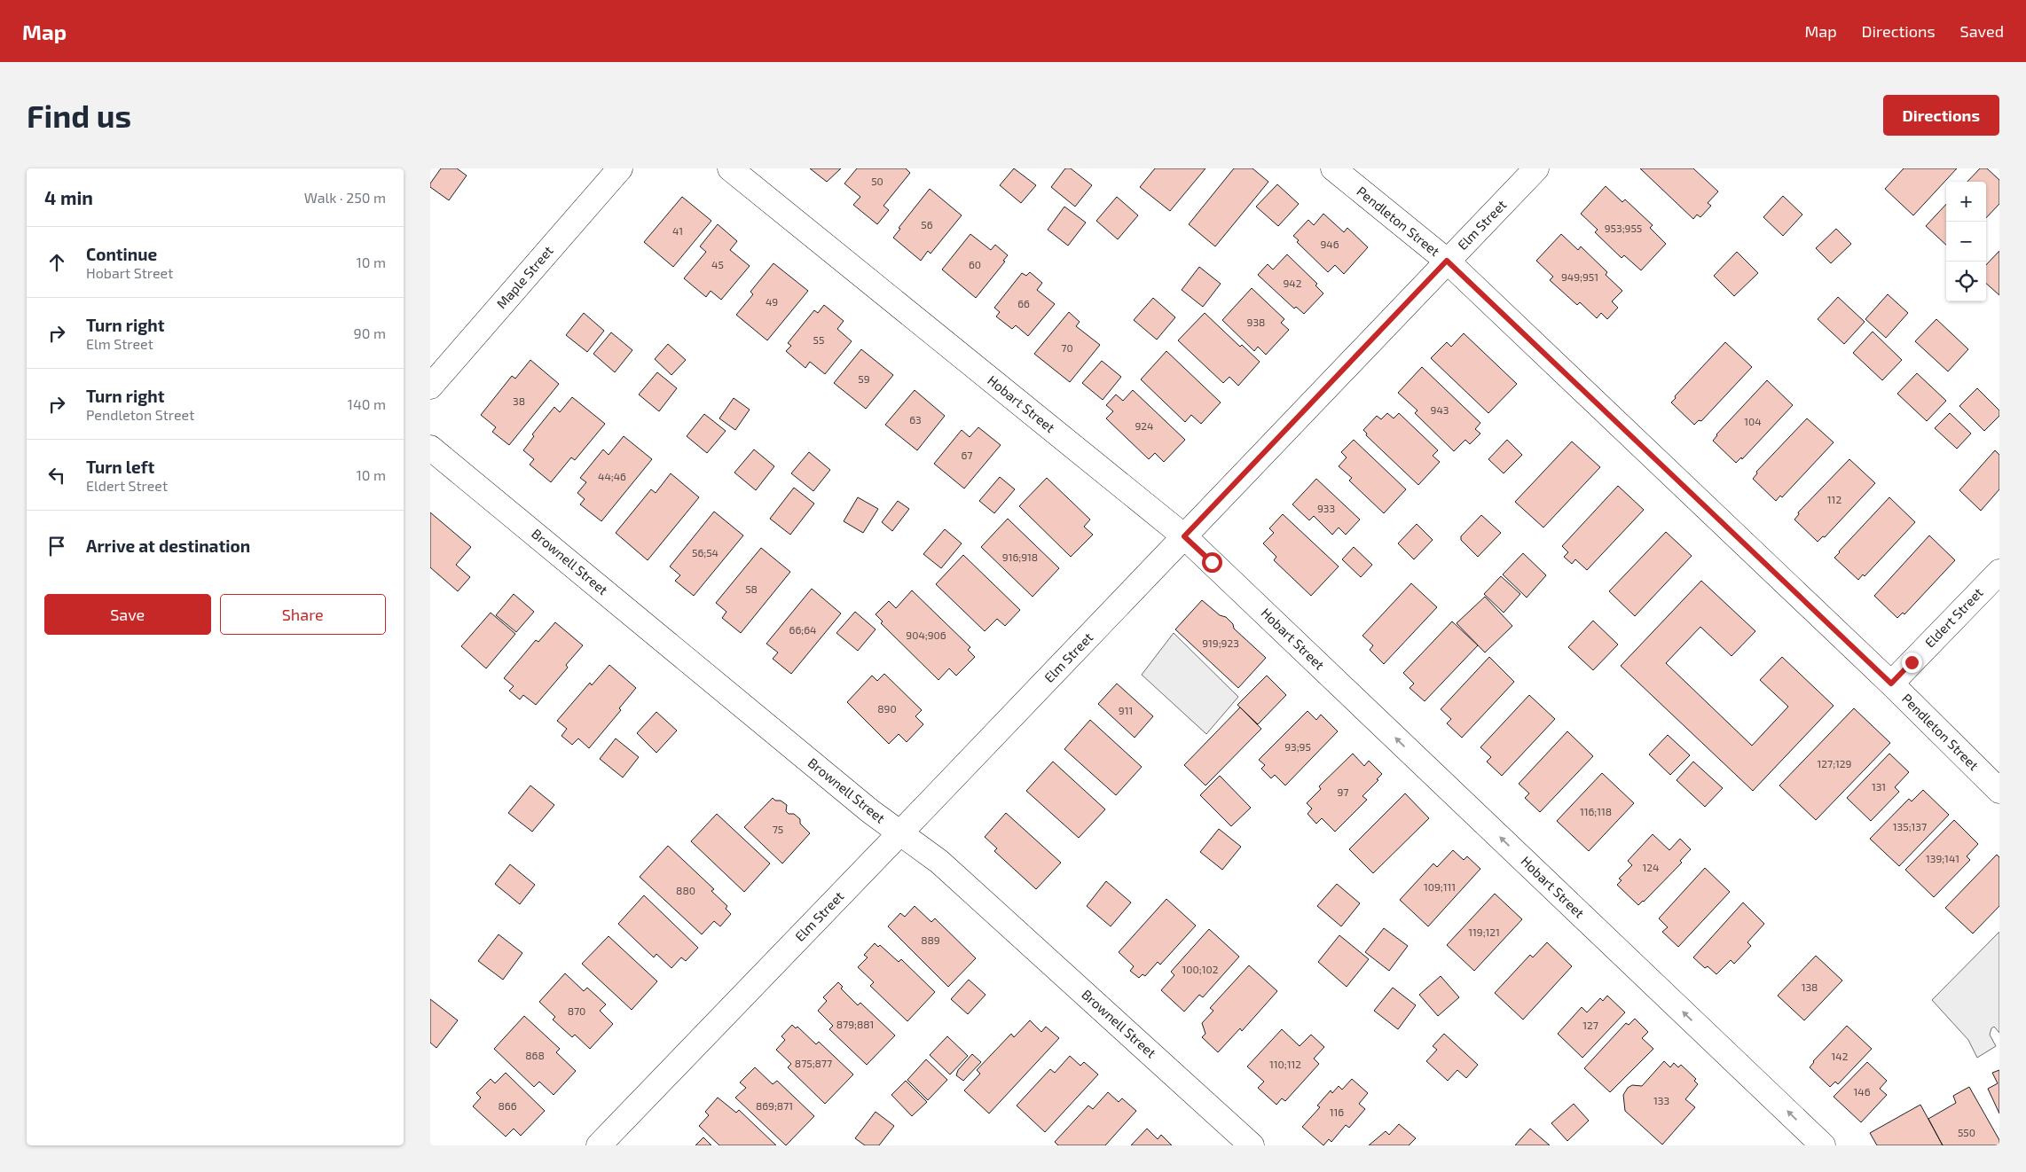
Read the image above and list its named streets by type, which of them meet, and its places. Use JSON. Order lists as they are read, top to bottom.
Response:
{
  "streets": {
    "street": [
      "Pendleton Street",
      "Elm Street",
      "Maple Street",
      "Hobart Street",
      "Brownell Street",
      "Eldert Street"
    ]
  },
  "crossings": [
    ["Pendleton Street", "Elm Street"],
    ["Pendleton Street", "Eldert Street"],
    ["Elm Street", "Hobart Street"],
    ["Elm Street", "Brownell Street"]
  ],
  "one_way": ["Hobart Street"],
  "house_numbers": [
    "50",
    "56",
    "953;955",
    "41",
    "946",
    "45",
    "60",
    "949;951",
    "942",
    "49",
    "66",
    "938",
    "55",
    "70",
    "59",
    "38",
    "943",
    "63",
    "104",
    "924",
    "67",
    "44;46",
    "112",
    "933",
    "56;54",
    "916;918",
    "58",
    "66;64",
    "904;906",
    "919;923",
    "890",
    "911",
    "93;95",
    "127;129",
    "131",
    "97",
    "116;118",
    "135;137",
    "75",
    "139;141",
    "124",
    "109;111",
    "880",
    "119;121",
    "889",
    "100;102",
    "138",
    "870",
    "879;881",
    "127",
    "868",
    "142",
    "875;877",
    "110;112",
    "146",
    "133",
    "866",
    "869;871",
    "116",
    "550"
  ],
  "page": {
    "header": "Map",
    "nav": ["Map", "Directions", "Saved"],
    "buttons": [
      "Directions",
      ["Save", "Share"]
    ],
    "title": "Find us",
    "heading": ["4 min", "Walk · 250 m"],
    "map_buttons": ["+", "−"],
    "list": [
      ["Continue", "Hobart Street", "10 m"],
      ["Turn right", "Elm Street", "90 m"],
      ["Turn right", "Pendleton Street", "140 m"],
      ["Turn left", "Eldert Street", "10 m"],
      "Arrive at destination"
    ]
  }
}
